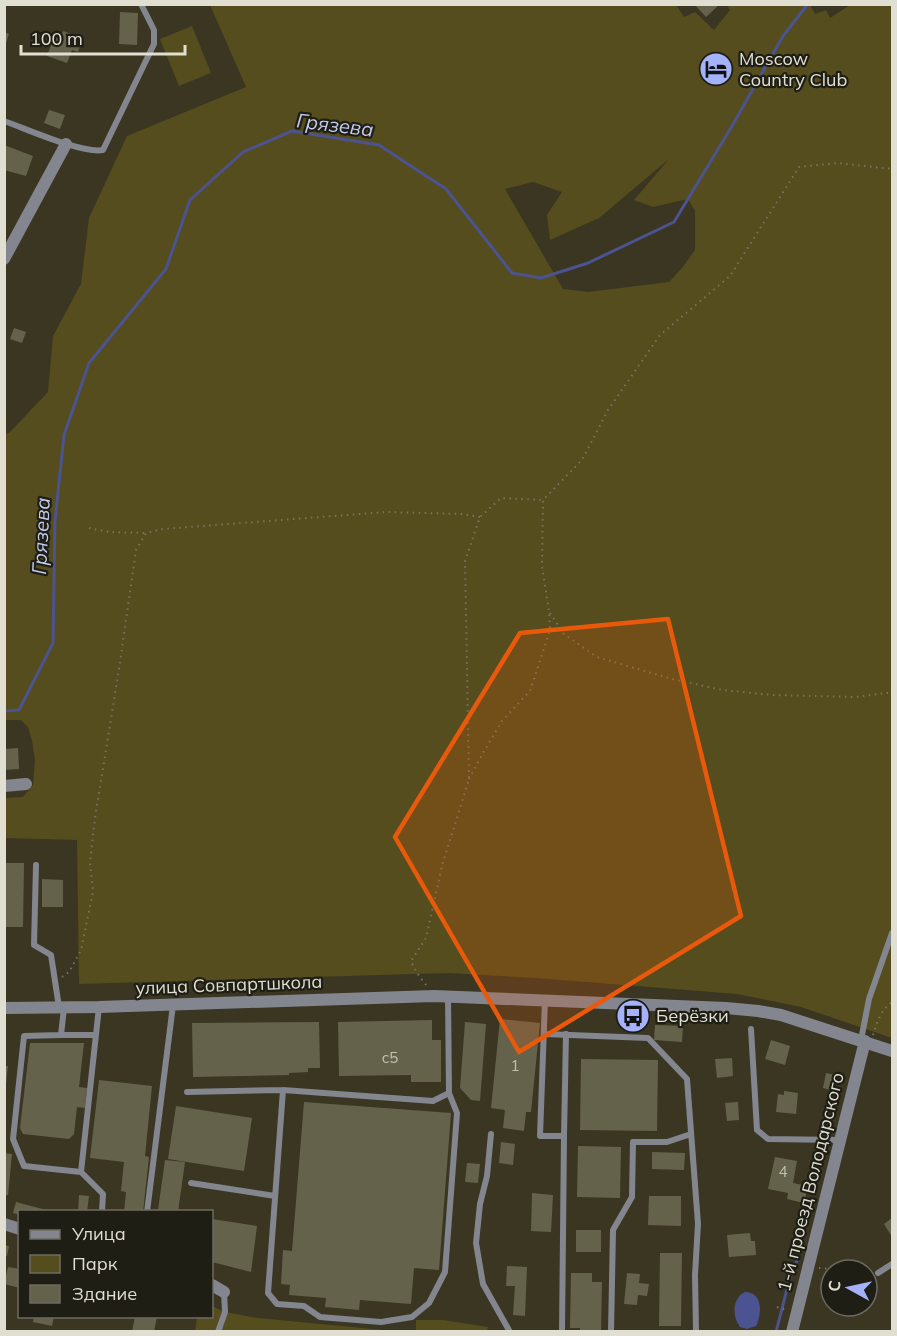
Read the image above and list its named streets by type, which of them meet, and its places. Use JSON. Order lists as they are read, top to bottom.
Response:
{
  "streets": {
    "street": ["улица Совпартшкола", "1-й проезд Володарского"]
  },
  "crossings": [
    ["улица Совпартшкола", "1-й проезд Володарского"]
  ],
  "water": ["Грязева"],
  "places": {
    "hotel": ["Moscow Country Club"],
    "bus stop": ["Берёзки"]
  },
  "house_numbers": ["с5", "1", "4"],
  "legend": ["Улица", "Парк", "Здание"],
  "scale_bar": "100 m",
  "north": "left"
}
